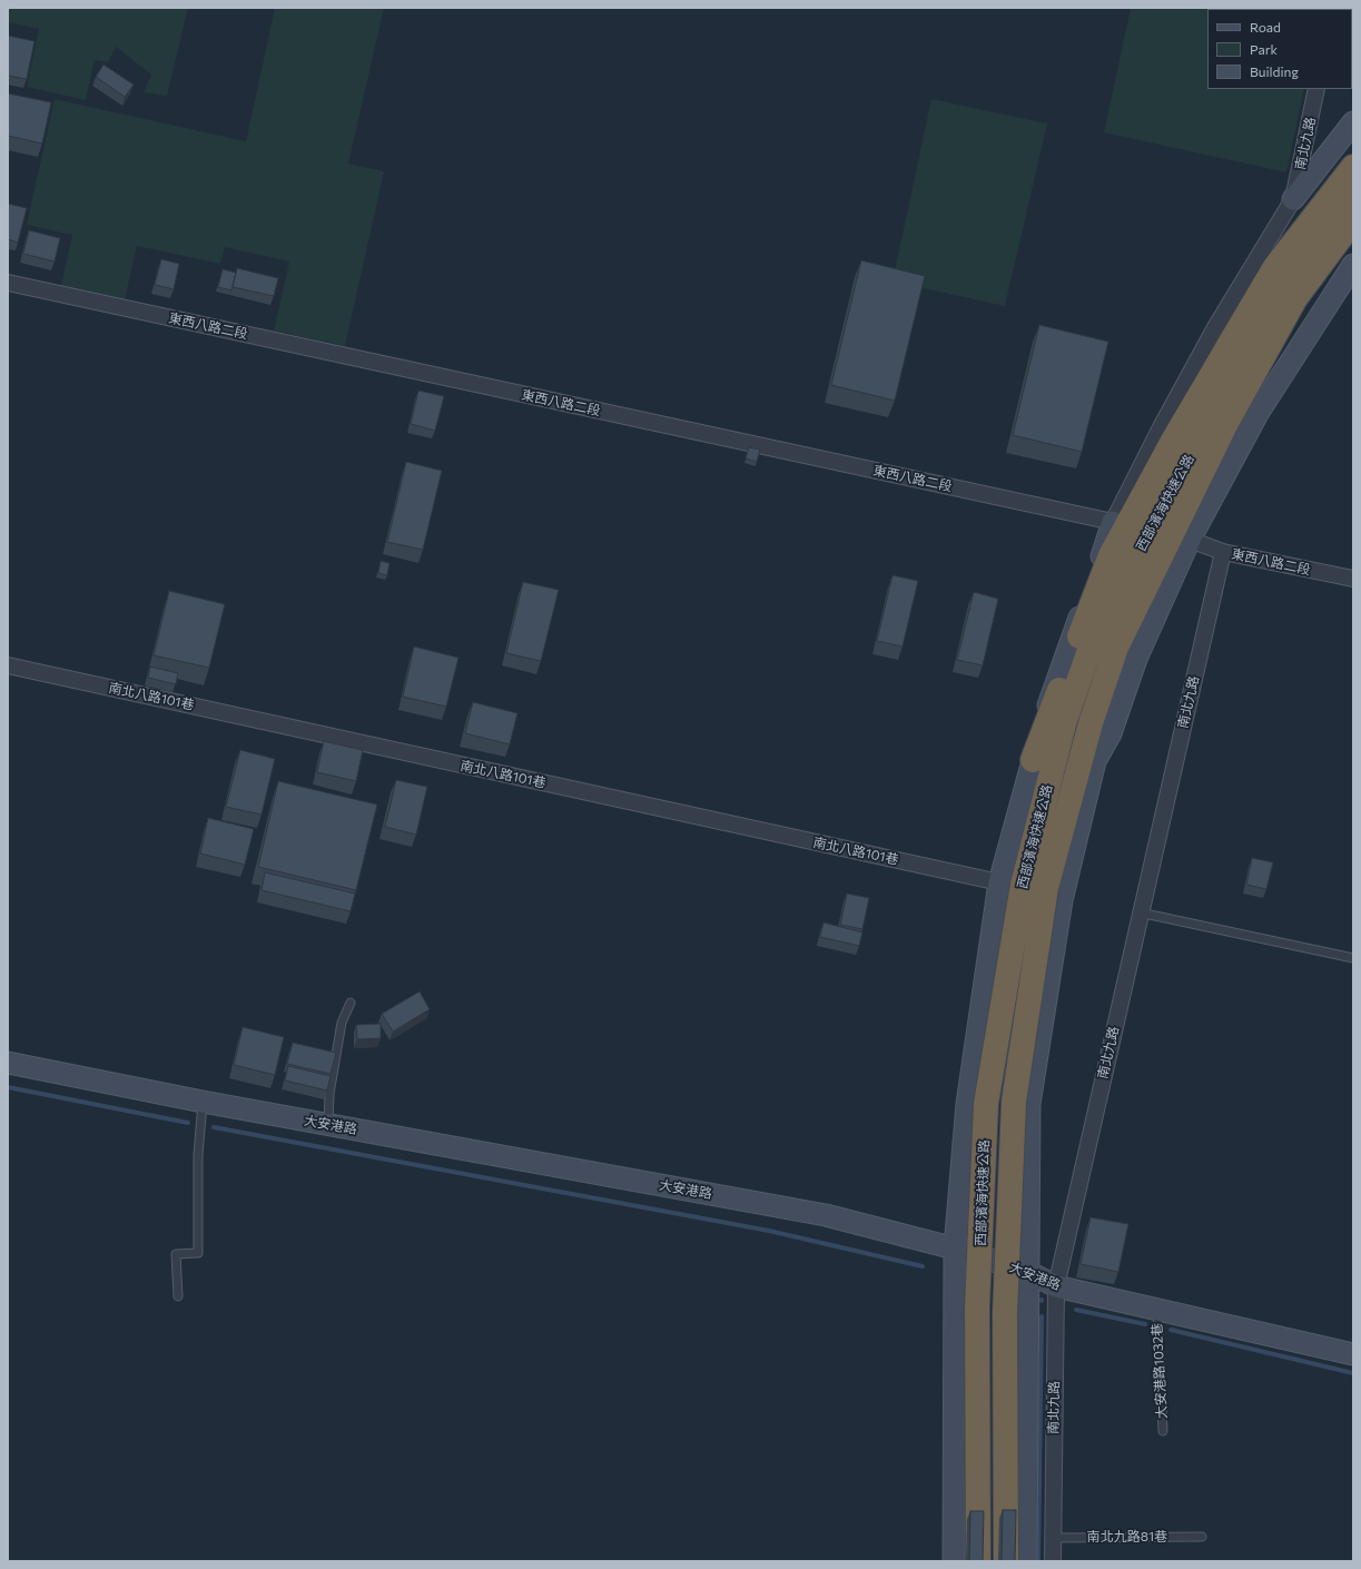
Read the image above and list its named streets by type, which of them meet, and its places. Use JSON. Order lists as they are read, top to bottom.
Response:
{
  "streets": {
    "highway": ["西部濱海快速公路"],
    "street": [
      "南北九路",
      "東西八路二段",
      "南北八路101巷",
      "大安港路"
    ],
    "lane": ["大安港路1032巷", "南北九路81巷"]
  },
  "crossings": [
    ["南北九路", "東西八路二段"],
    ["南北九路", "大安港路"],
    ["南北九路", "南北九路81巷"],
    ["西部濱海快速公路", "南北八路101巷"],
    ["大安港路", "大安港路1032巷"]
  ],
  "legend": ["Road", "Park", "Building"]
}
